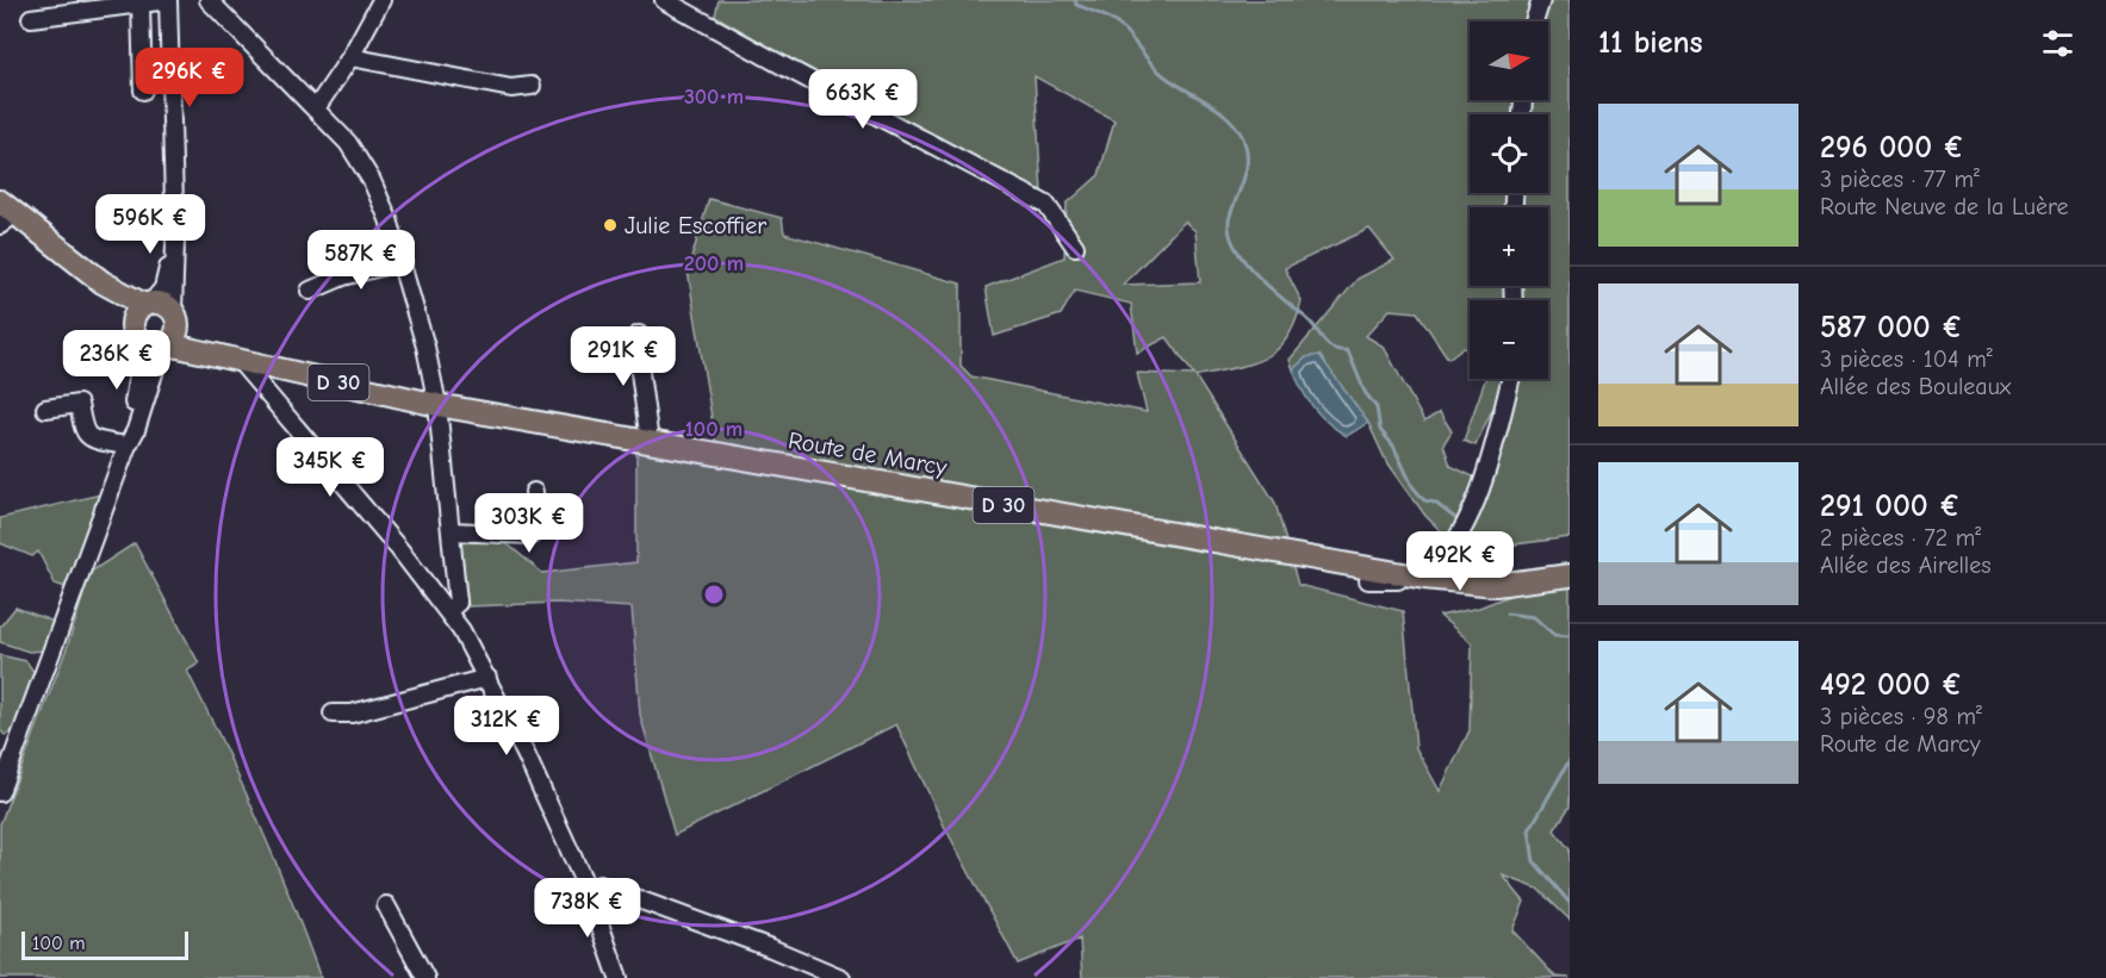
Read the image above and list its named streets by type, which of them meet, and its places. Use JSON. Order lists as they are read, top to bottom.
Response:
{
  "streets": {
    "main road": ["D 30", "Route de Marcy"]
  },
  "places": ["Julie Escoffier"],
  "scale_bar": "100 m",
  "north": "right",
  "page": {
    "heading": "11 biens",
    "map_buttons": ["+", "−"],
    "price": [
      "296K €",
      "663K €",
      "596K €",
      "587K €",
      "291K €",
      "236K €",
      "345K €",
      "303K €",
      "492K €",
      "312K €",
      "738K €"
    ],
    "list": [
      {
        "name": "296 000 €",
        "note": "3 pièces · 77 m² · Route Neuve de la Luère"
      },
      {
        "name": "587 000 €",
        "note": "3 pièces · 104 m² · Allée des Bouleaux"
      },
      {
        "name": "291 000 €",
        "note": "2 pièces · 72 m² · Allée des Airelles"
      },
      {
        "name": "492 000 €",
        "note": "3 pièces · 98 m² · Route de Marcy"
      }
    ],
    "scale": "100 m"
  },
  "rings": ["300 m", "200 m", "100 m"]
}
